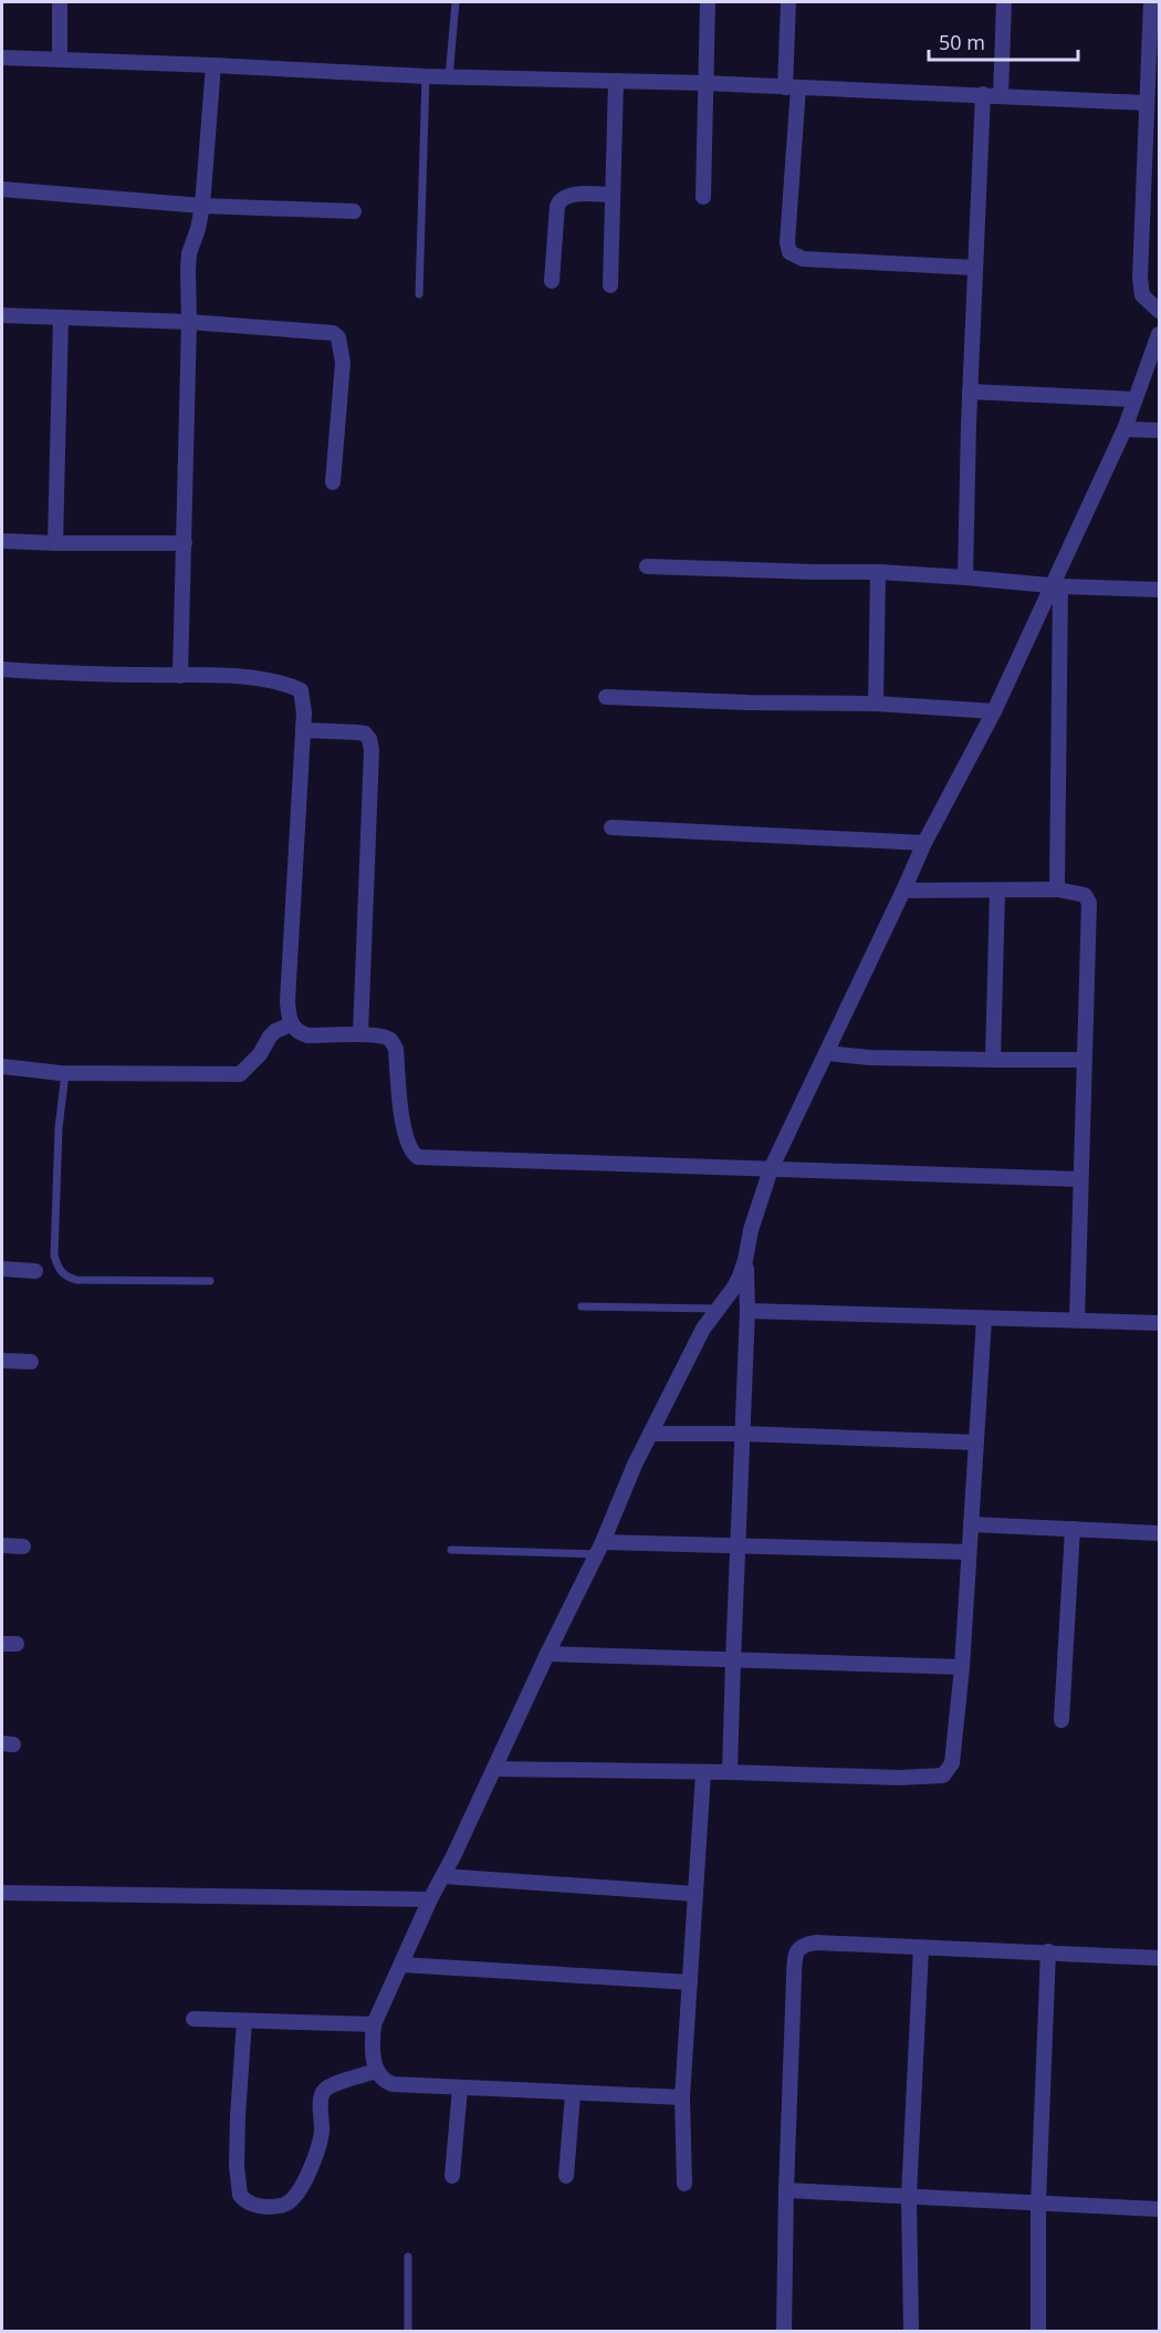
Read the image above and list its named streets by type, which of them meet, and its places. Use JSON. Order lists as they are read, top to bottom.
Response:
{
  "scale_bar": "50 m"
}
